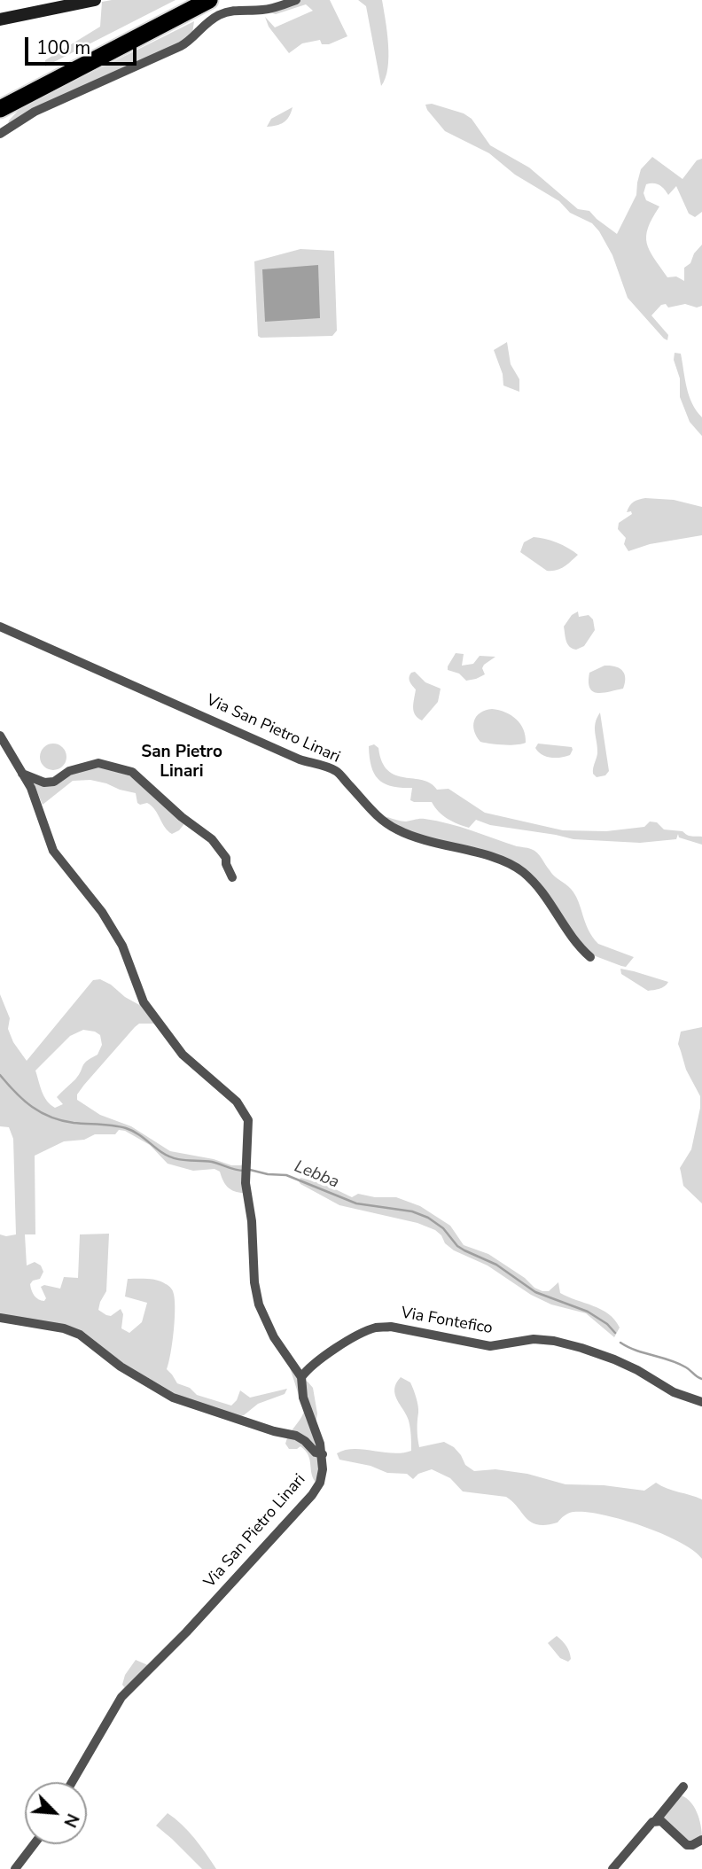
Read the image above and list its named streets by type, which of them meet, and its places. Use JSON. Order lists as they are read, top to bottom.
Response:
{
  "streets": {
    "street": ["Via San Pietro Linari", "Via Fontefico"]
  },
  "crossings": [
    ["Via San Pietro Linari", "Via Fontefico"]
  ],
  "districts": ["San Pietro Linari"],
  "water": ["Lebba"],
  "scale_bar": "100 m",
  "north": "bottom right"
}
